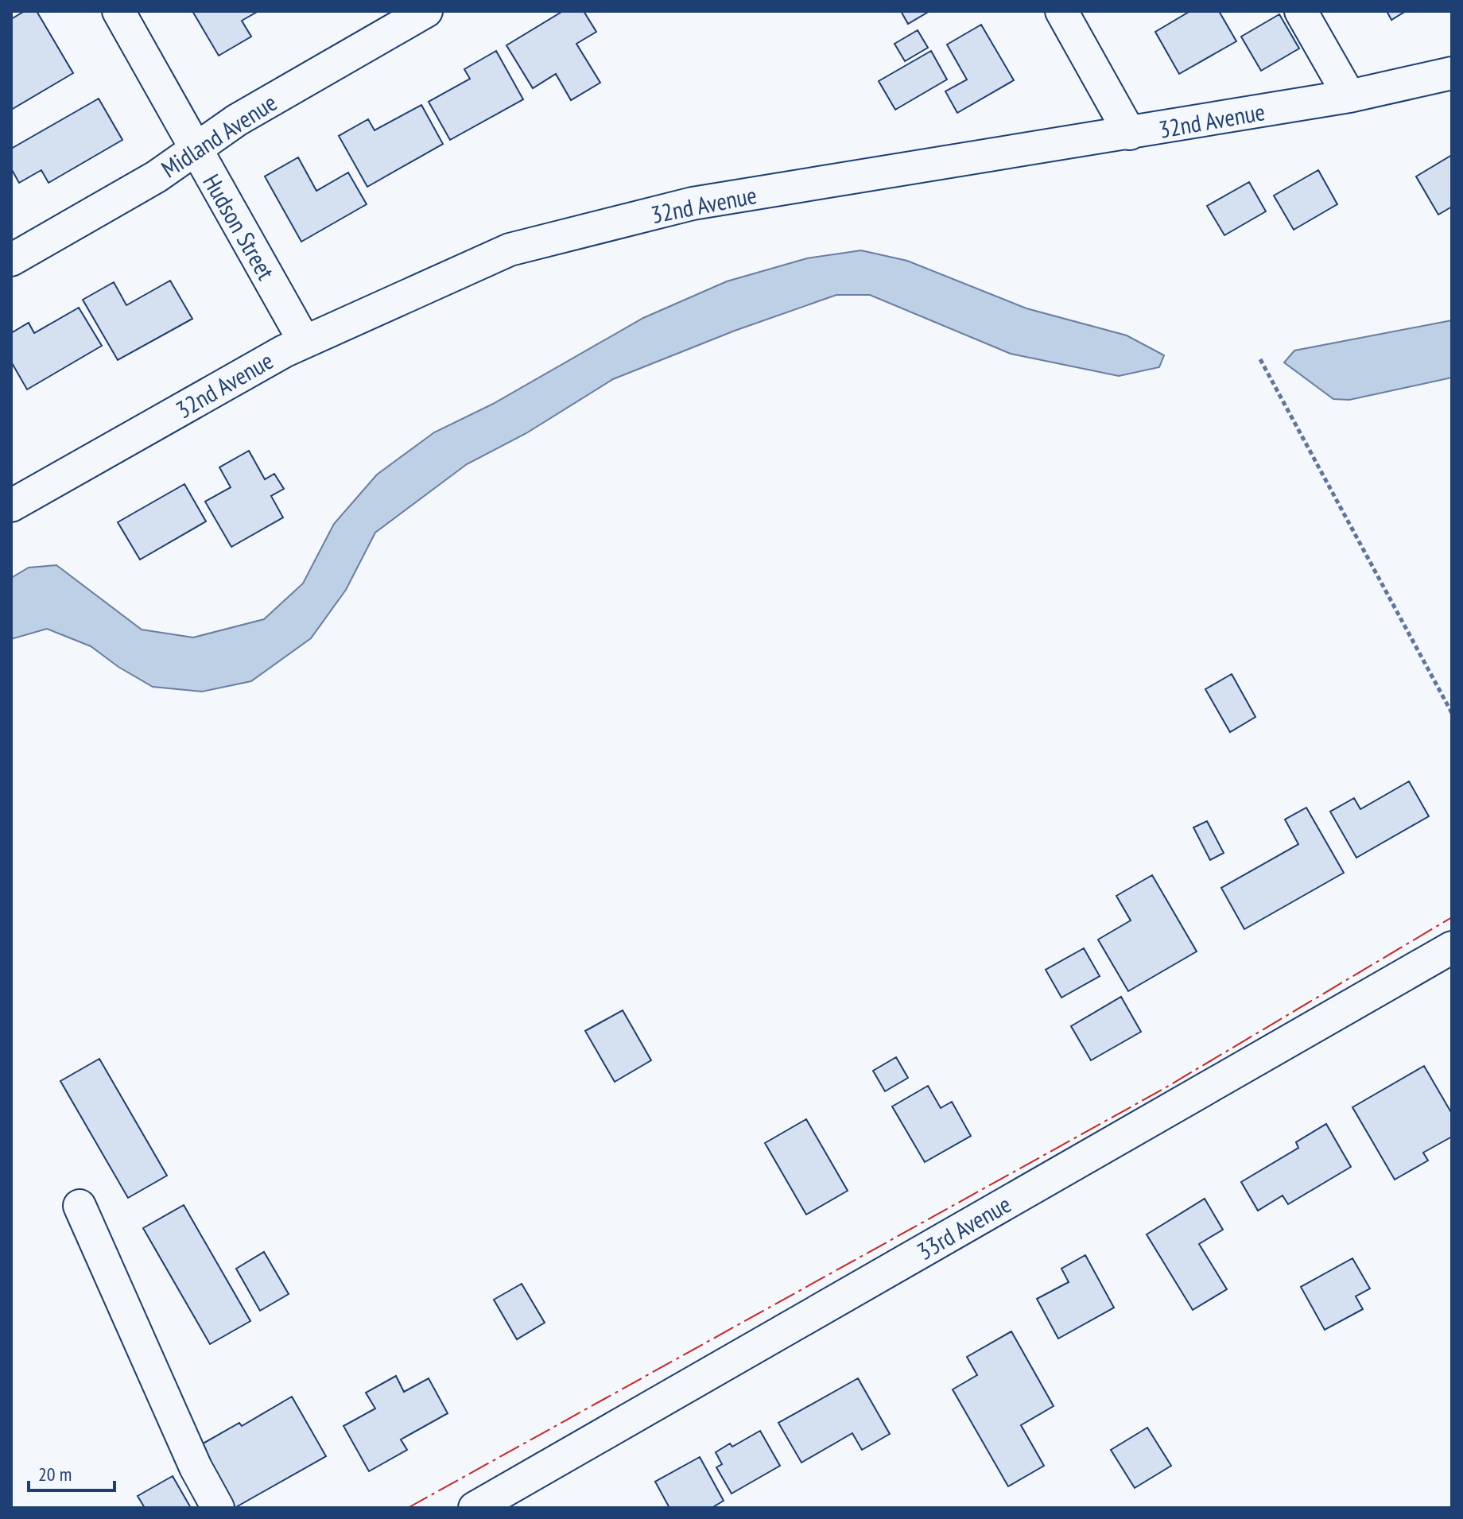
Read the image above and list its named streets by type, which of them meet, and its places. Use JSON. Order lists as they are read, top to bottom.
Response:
{
  "streets": {
    "street": [
      "32nd Avenue",
      "Midland Avenue",
      "Hudson Street",
      "33rd Avenue"
    ]
  },
  "crossings": [
    ["32nd Avenue", "Hudson Street"],
    ["Midland Avenue", "Hudson Street"]
  ],
  "scale_bar": "20 m"
}
